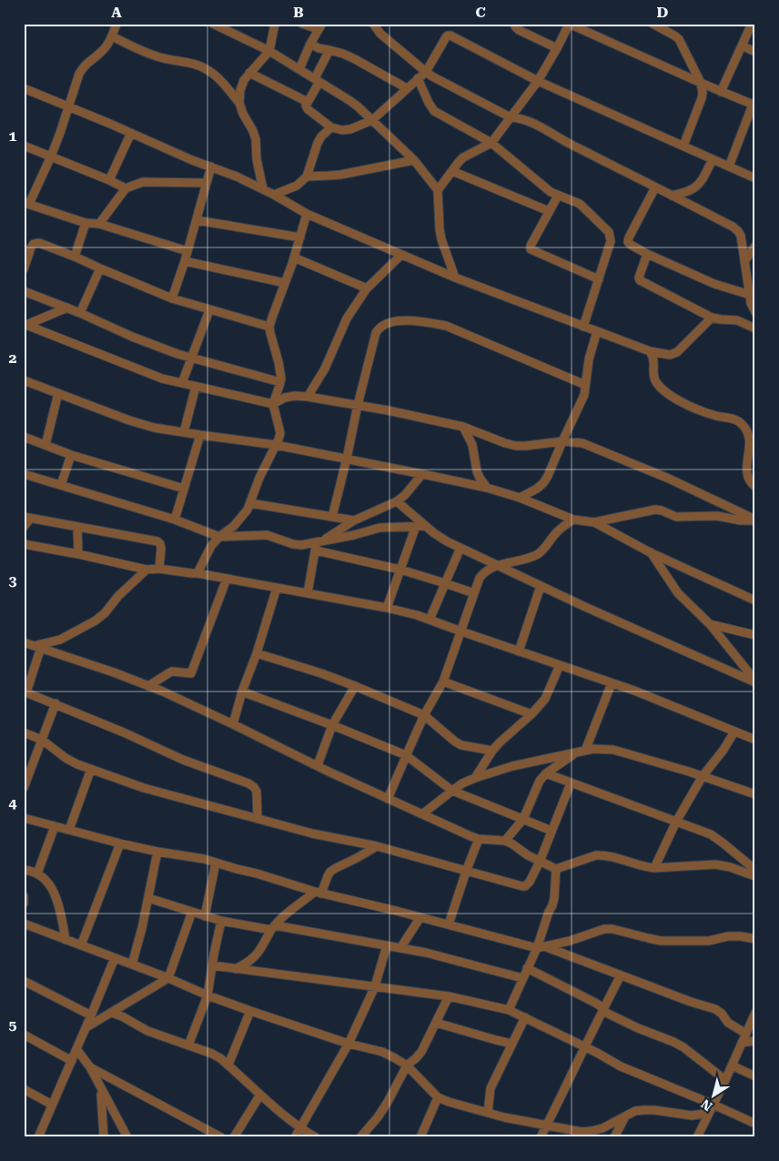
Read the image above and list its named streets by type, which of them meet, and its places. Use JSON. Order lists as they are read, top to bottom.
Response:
{
  "north": "bottom left",
  "grid": {
    "columns": [
      "A",
      "B",
      "C",
      "D"
    ],
    "rows": [
      "1",
      "2",
      "3",
      "4",
      "5"
    ]
  }
}
